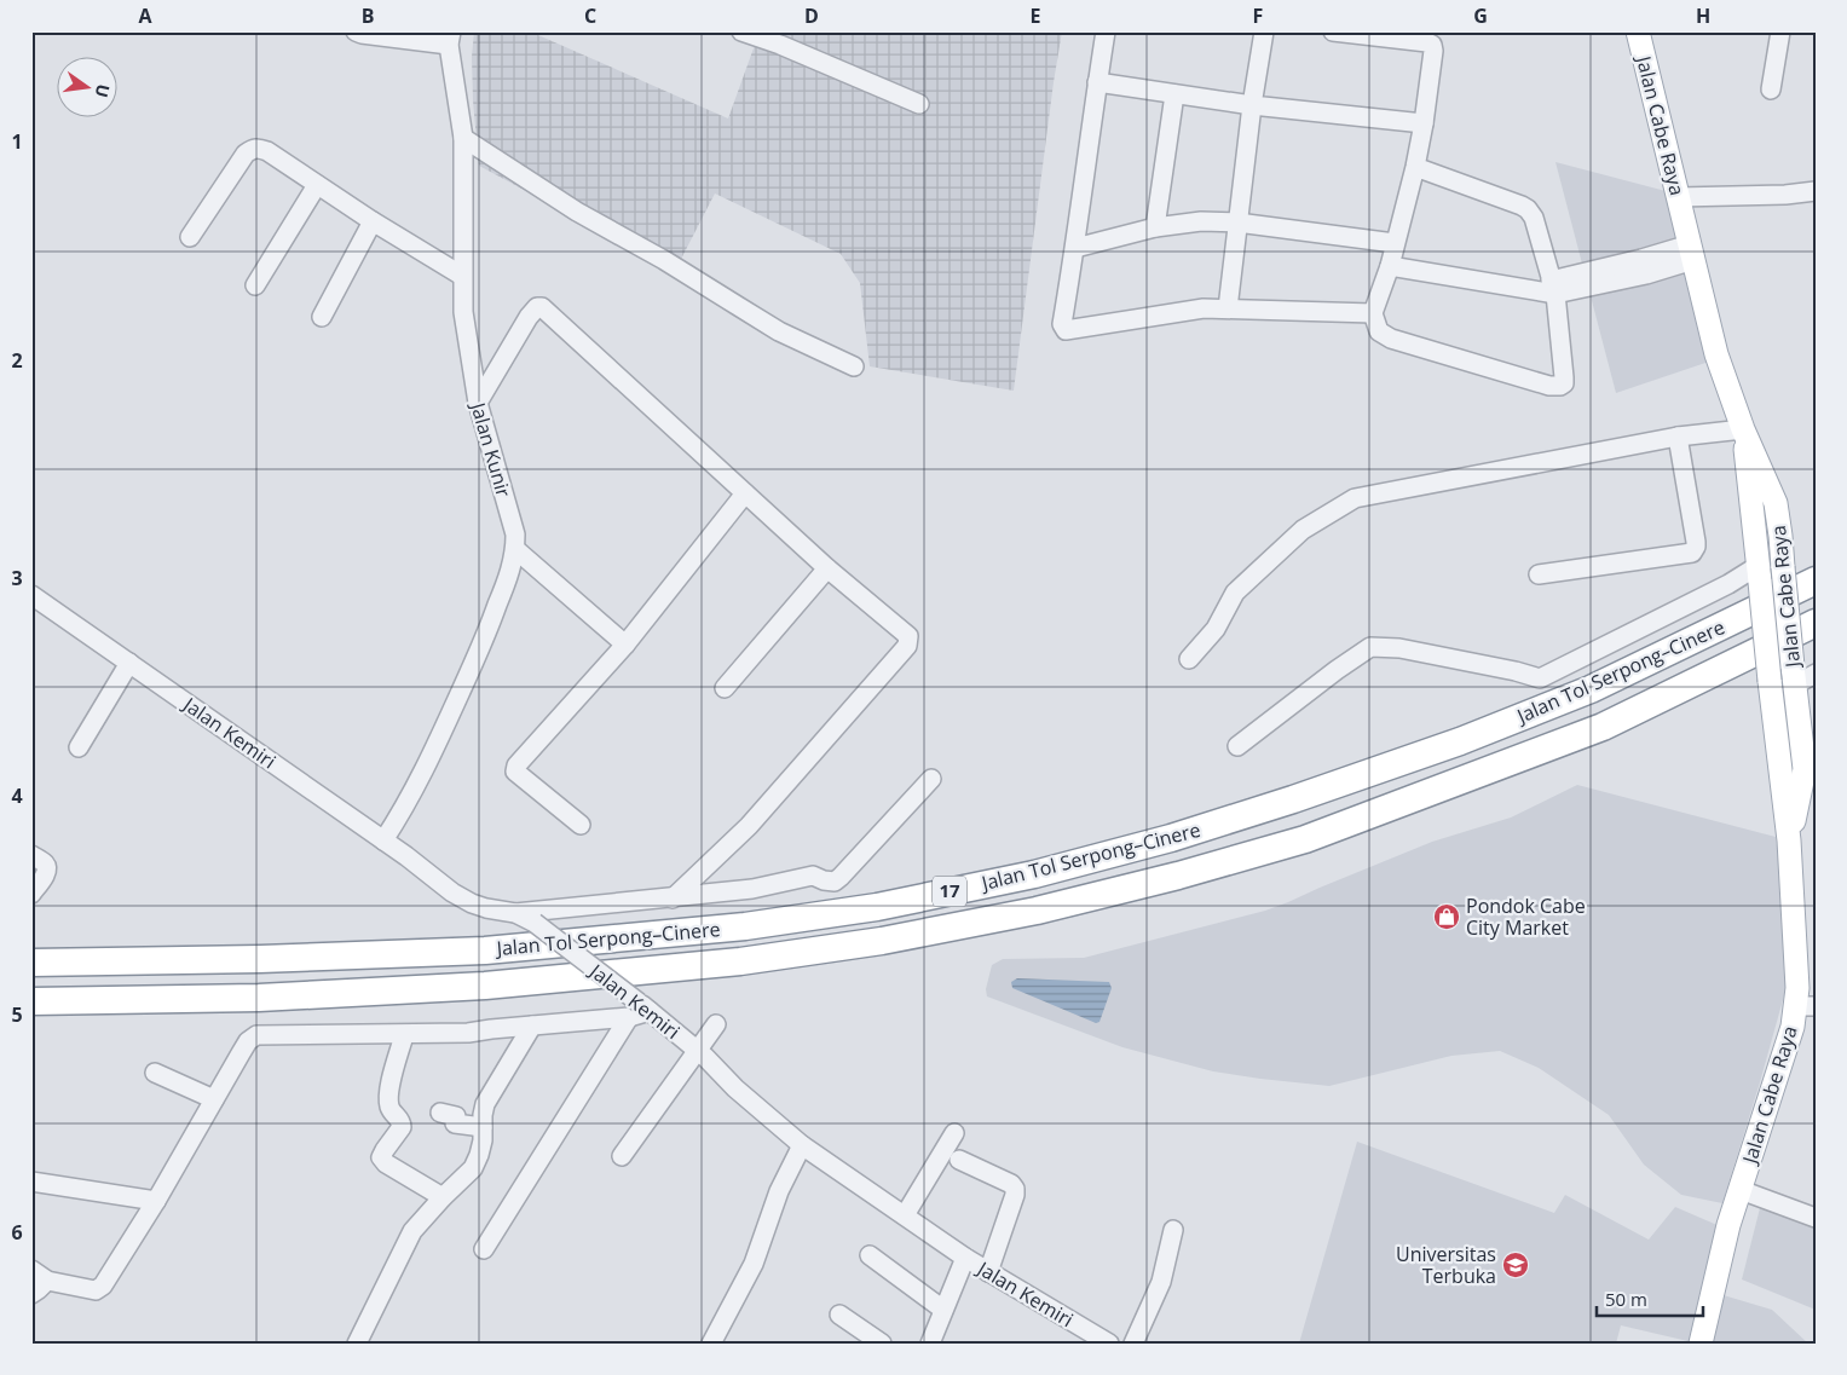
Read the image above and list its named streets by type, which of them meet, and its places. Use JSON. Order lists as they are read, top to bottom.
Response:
{
  "streets": {
    "highway": ["Jalan Tol Serpong–Cinere", "17"],
    "main road": ["Jalan Cabe Raya"],
    "street": ["Jalan Kunir", "Jalan Kemiri"]
  },
  "crossings": [
    ["Jalan Kunir", "Jalan Kemiri"]
  ],
  "places": {
    "shop": ["Pondok Cabe City Market"],
    "school or university": ["Universitas Terbuka"]
  },
  "scale_bar": "50 m",
  "north": "right",
  "grid": {
    "columns": [
      "A",
      "B",
      "C",
      "D",
      "E",
      "F",
      "G",
      "H"
    ],
    "rows": [
      "1",
      "2",
      "3",
      "4",
      "5",
      "6"
    ]
  }
}
